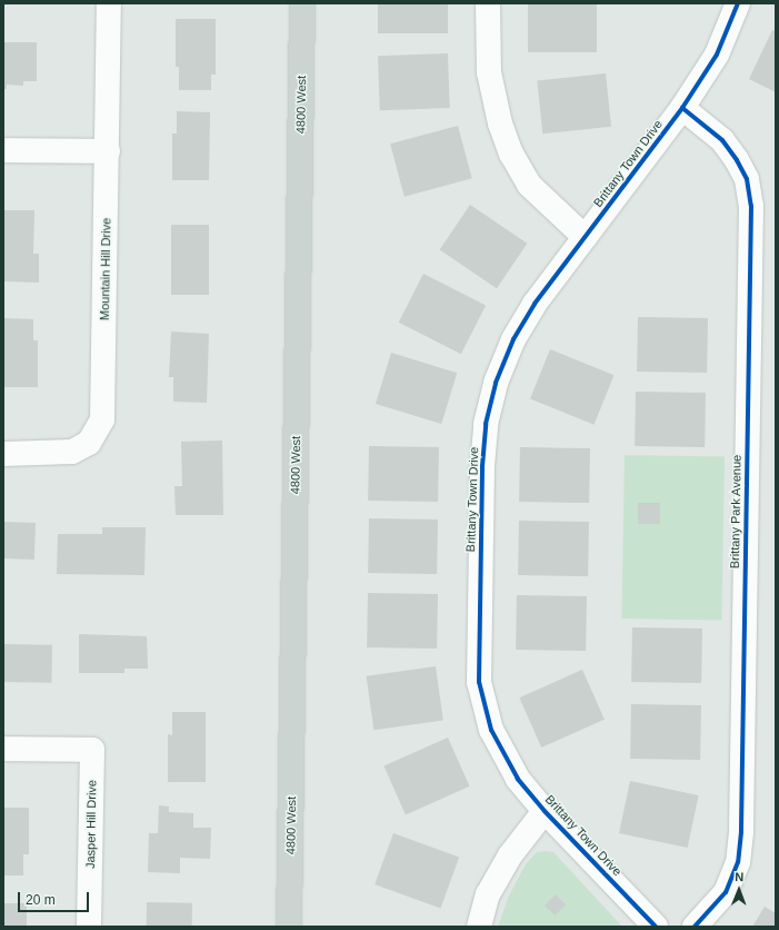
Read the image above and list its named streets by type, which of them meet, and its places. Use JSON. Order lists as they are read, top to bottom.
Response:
{
  "streets": {
    "main road": ["4800 West"],
    "street": [
      "Brittany Town Drive",
      "Mountain Hill Drive",
      "Brittany Park Avenue",
      "Jasper Hill Drive"
    ]
  },
  "crossings": [
    ["Brittany Town Drive", "Brittany Park Avenue"]
  ],
  "scale_bar": "20 m",
  "north": "top"
}
